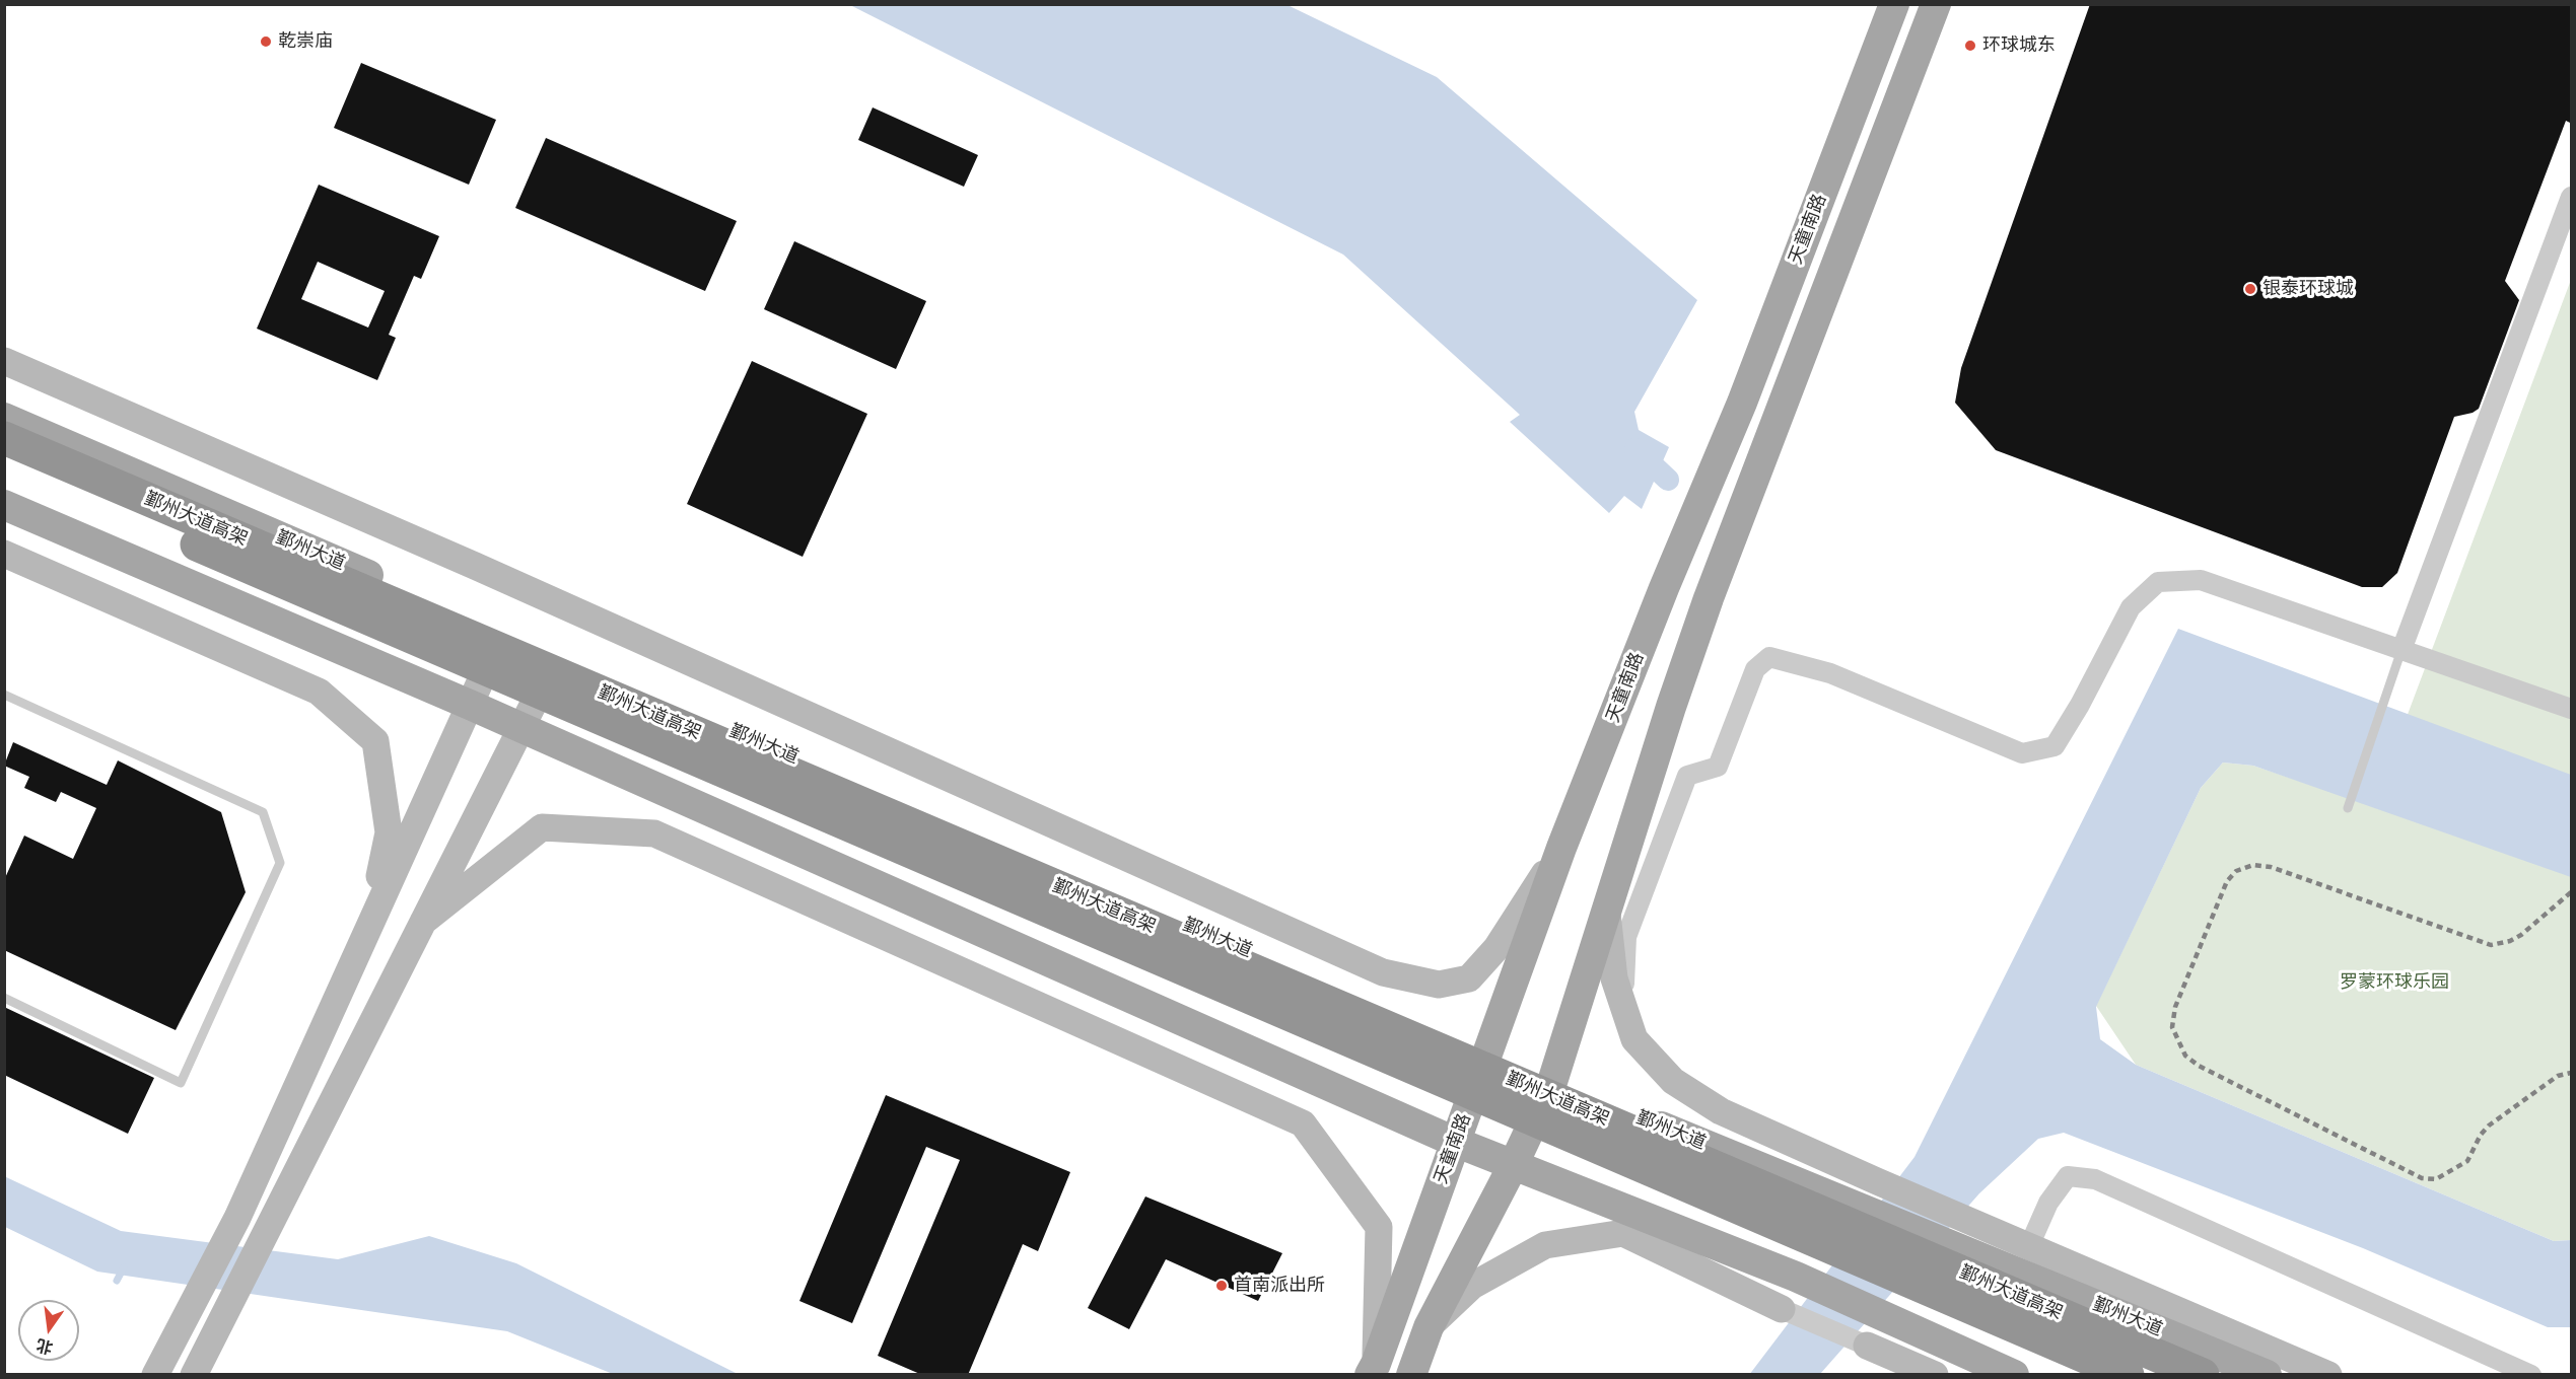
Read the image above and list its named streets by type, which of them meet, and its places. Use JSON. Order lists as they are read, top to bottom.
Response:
{
  "streets": {
    "highway": ["鄞州大道高架"],
    "main road": ["天童南路", "鄞州大道"]
  },
  "crossings": [
    ["天童南路", "鄞州大道"]
  ],
  "parks": ["罗蒙环球乐园"],
  "places": [
    "乾崇庙",
    "环球城东",
    "银泰环球城",
    "首南派出所"
  ],
  "north": "bottom"
}
